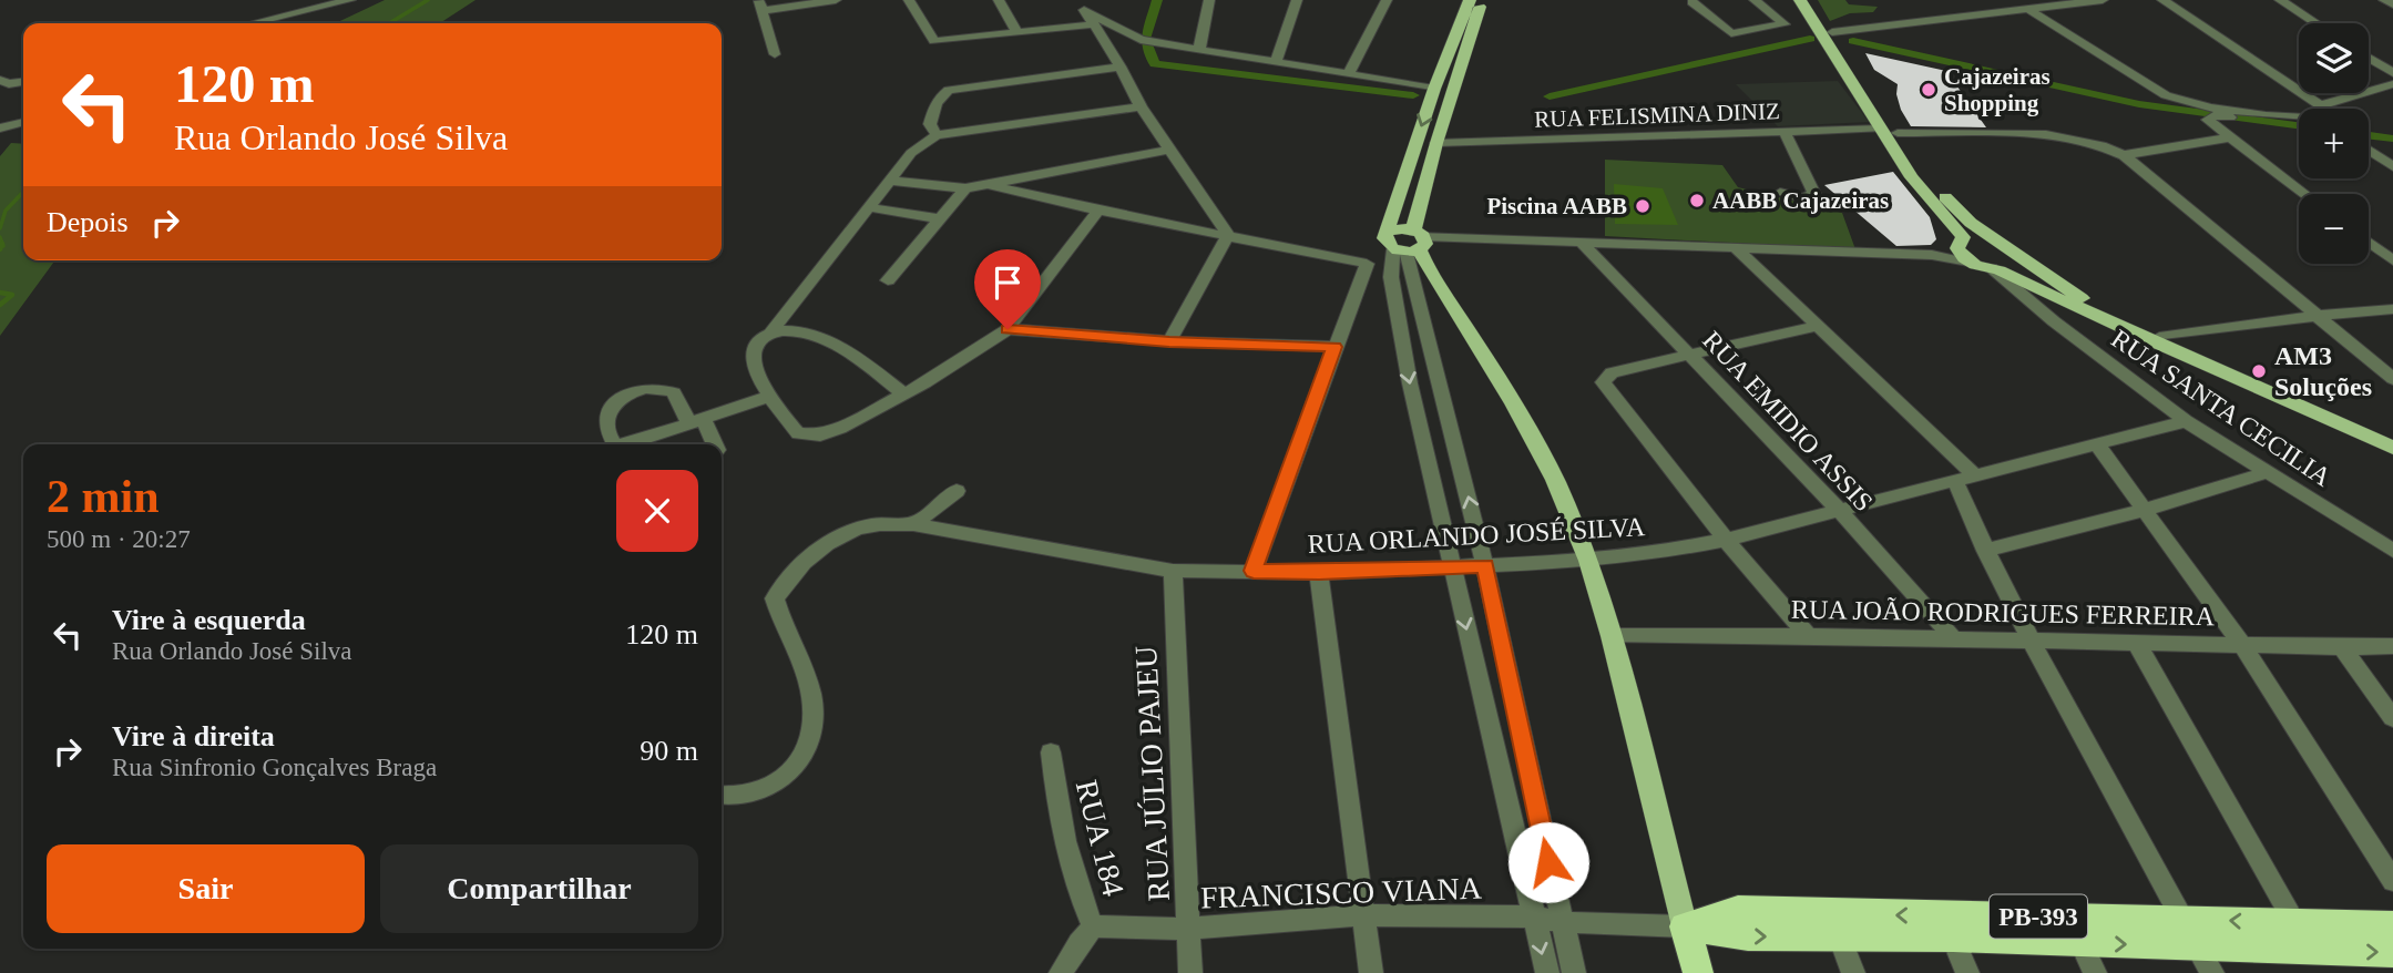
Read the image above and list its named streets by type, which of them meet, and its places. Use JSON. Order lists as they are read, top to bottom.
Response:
{
  "streets": {
    "highway": ["PB-393"],
    "street": [
      "RUA FELISMINA DINIZ",
      "RUA SANTA CECILIA",
      "RUA EMIDIO ASSIS",
      "RUA ORLANDO JOSÉ SILVA",
      "RUA JOÃO RODRIGUES FERREIRA",
      "RUA JÚLIO PAJEU",
      "RUA 184",
      "FRANCISCO VIANA"
    ]
  },
  "crossings": [
    ["RUA SANTA CECILIA", "RUA ORLANDO JOSÉ SILVA"],
    ["RUA EMIDIO ASSIS", "RUA ORLANDO JOSÉ SILVA"],
    ["RUA EMIDIO ASSIS", "RUA JOÃO RODRIGUES FERREIRA"],
    ["RUA ORLANDO JOSÉ SILVA", "RUA JÚLIO PAJEU"],
    ["RUA JÚLIO PAJEU", "FRANCISCO VIANA"],
    ["RUA 184", "FRANCISCO VIANA"],
    ["FRANCISCO VIANA", "PB-393"]
  ],
  "places": [
    "Cajazeiras Shopping",
    "AABB Cajazeiras",
    "Piscina AABB",
    "AM3 Soluções"
  ],
  "page": {
    "map_buttons": ["+", "−"],
    "turn": ["120 m", "Rua Orlando José Silva"],
    "then": "Depois",
    "heading": ["2 min", "500 m · 20:27"],
    "list": [
      {
        "name": "Vire à esquerda",
        "note": "Rua Orlando José Silva",
        "value": "120 m"
      },
      {
        "name": "Vire à direita",
        "note": "Rua Sinfronio Gonçalves Braga",
        "value": "90 m"
      }
    ],
    "buttons": ["Sair", "Compartilhar"]
  }
}
